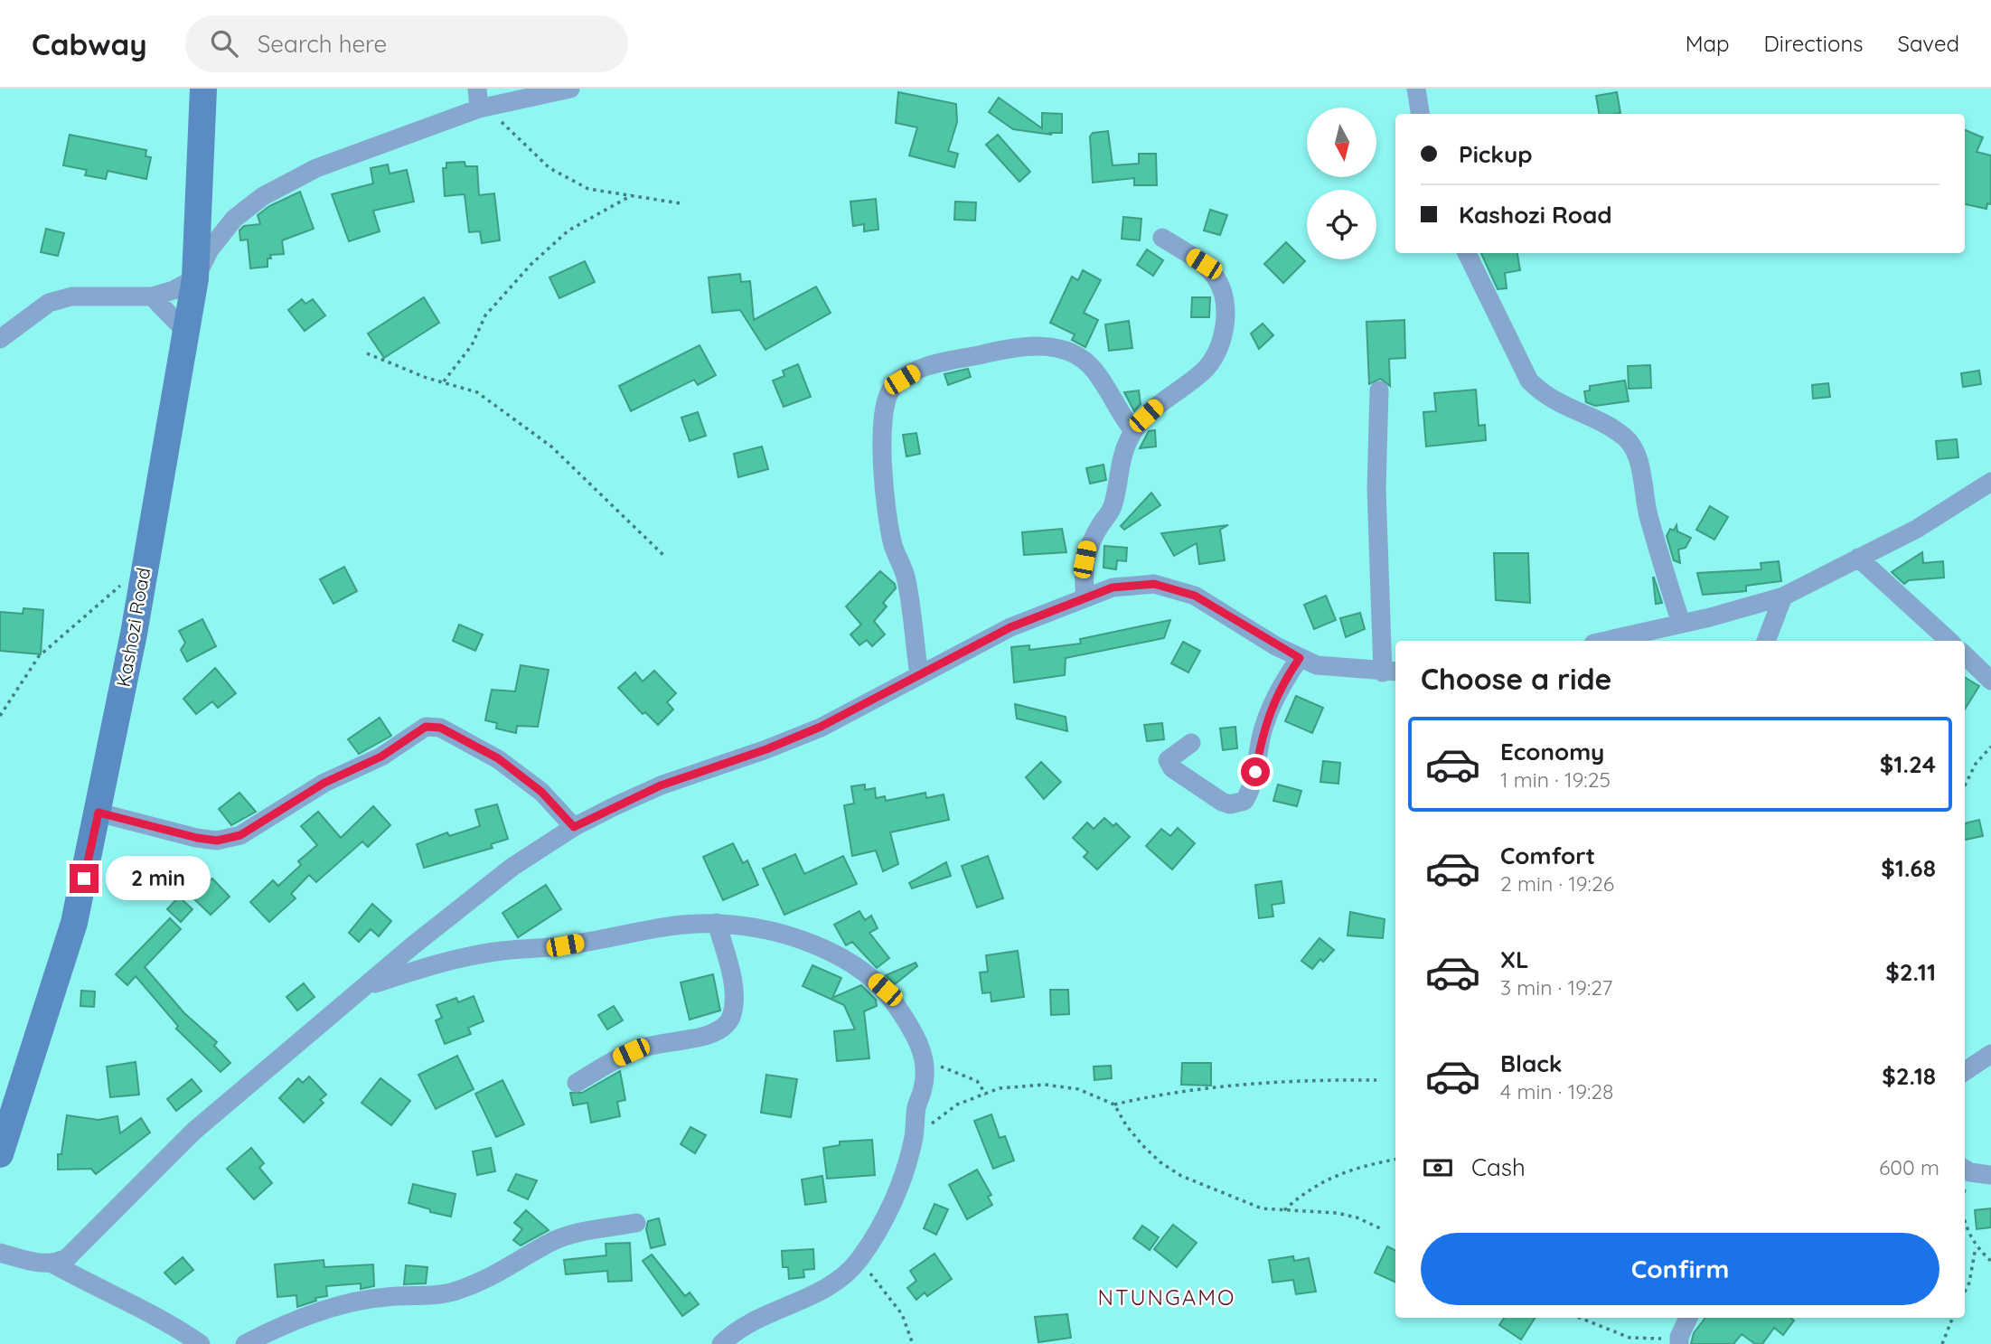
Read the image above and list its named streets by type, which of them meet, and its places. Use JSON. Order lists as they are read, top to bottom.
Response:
{
  "streets": {
    "main road": ["Kashozi Road"]
  },
  "districts": ["NTUNGAMO"],
  "north": "bottom",
  "page": {
    "header": "Cabway",
    "search": "Search here",
    "nav": ["Map", "Directions", "Saved"],
    "banner": ["Pickup", "Kashozi Road"],
    "heading": "Choose a ride",
    "list": [
      {
        "name": "Economy",
        "note": "1 min · 19:25",
        "value": "$1.24"
      },
      {
        "name": "Comfort",
        "note": "2 min · 19:26",
        "value": "$1.68"
      },
      {
        "name": "XL",
        "note": "3 min · 19:27",
        "value": "$2.11"
      },
      {
        "name": "Black",
        "note": "4 min · 19:28",
        "value": "$2.18"
      }
    ],
    "bubble": "2 min",
    "pay": ["Cash", "600 m"],
    "buttons": "Confirm"
  }
}
